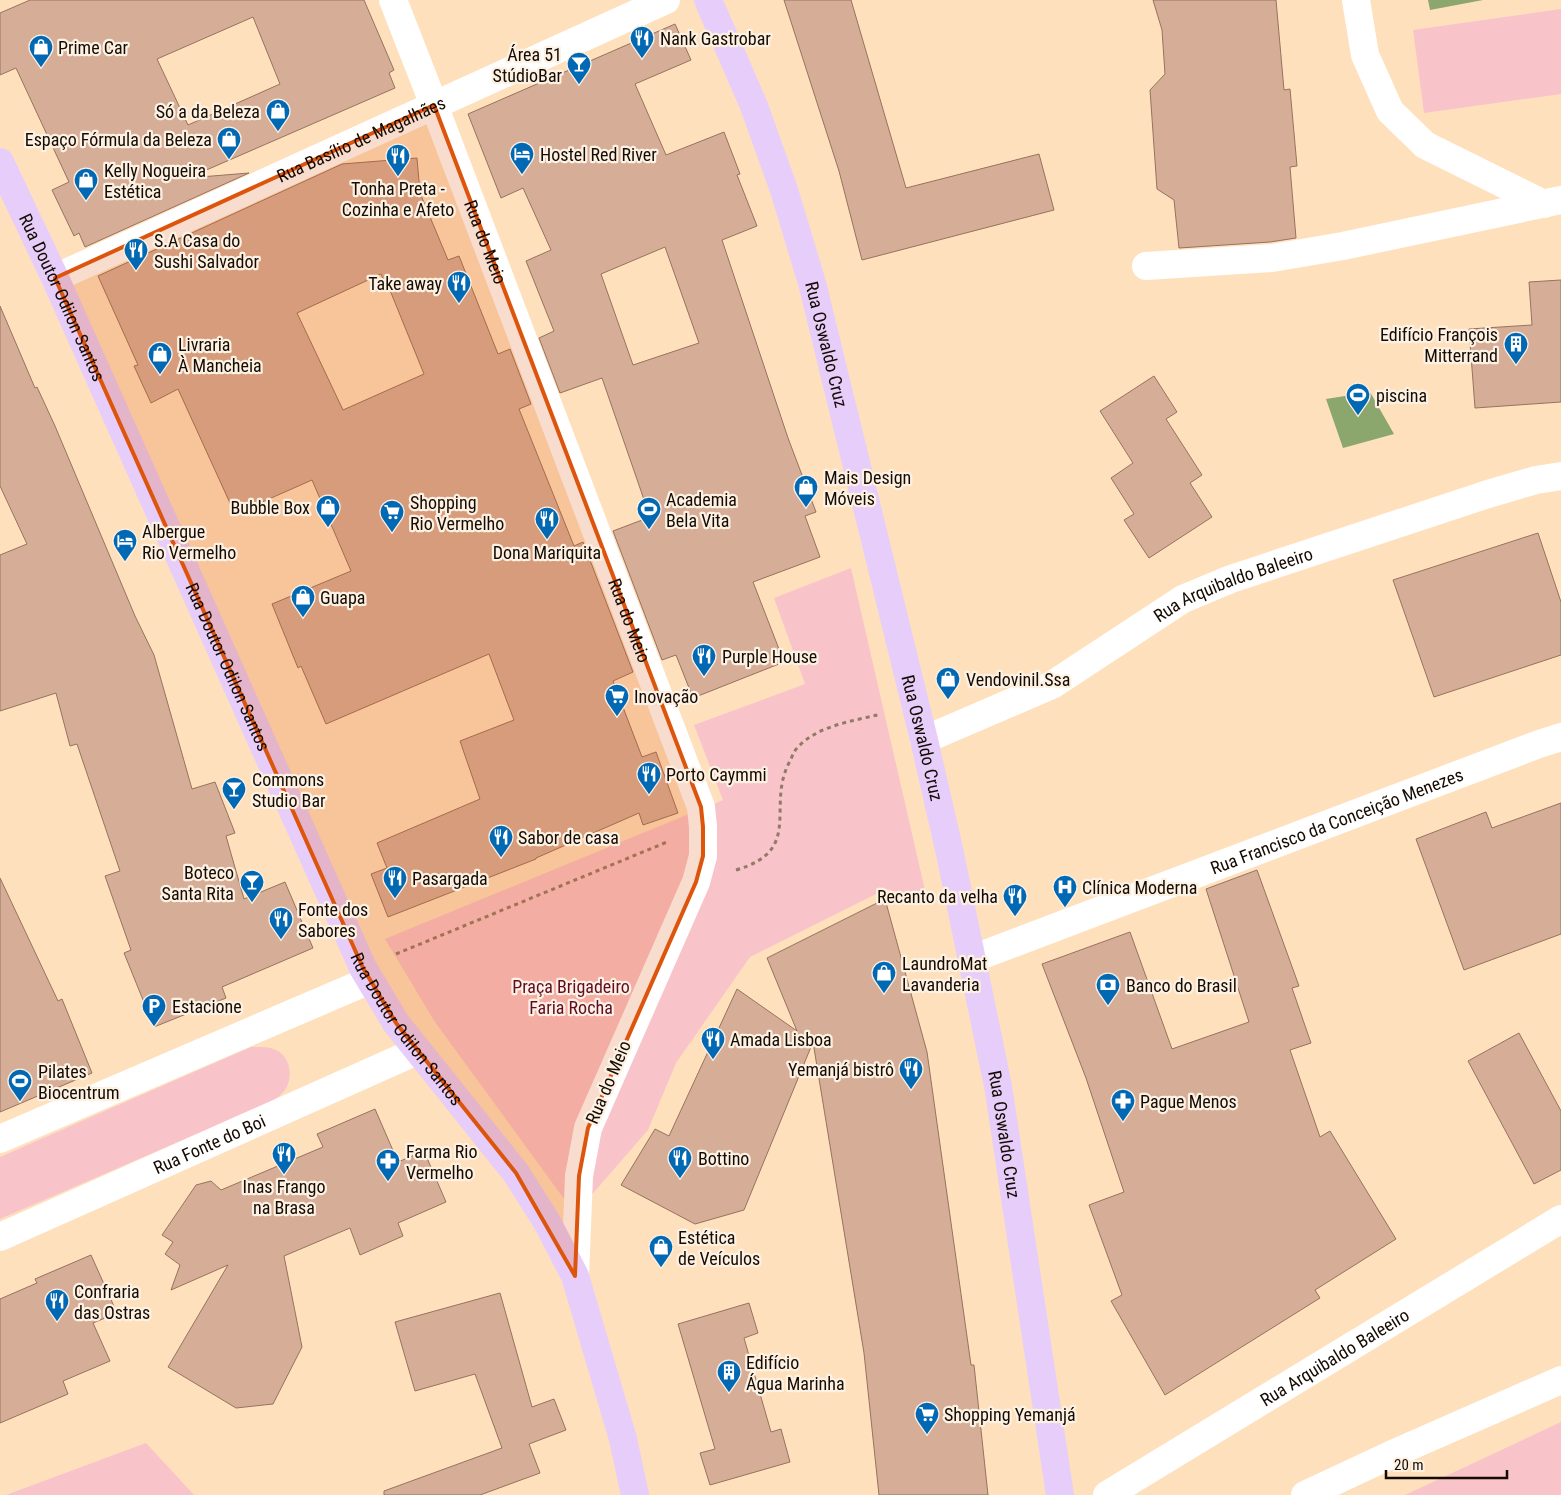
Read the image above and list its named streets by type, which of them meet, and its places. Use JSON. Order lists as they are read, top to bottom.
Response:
{
  "streets": {
    "main road": ["Rua Doutor Odilon Santos", "Rua Oswaldo Cruz"],
    "street": [
      "Rua Basílio de Magalhães",
      "Rua do Meio",
      "Rua Arquibaldo Baleeiro",
      "Rua Francisco da Conceição Menezes",
      "Rua Fonte do Boi"
    ]
  },
  "crossings": [
    ["Rua Basílio de Magalhães", "Rua do Meio"],
    ["Rua Basílio de Magalhães", "Rua Doutor Odilon Santos"],
    ["Rua do Meio", "Rua Doutor Odilon Santos"],
    ["Rua Doutor Odilon Santos", "Rua Fonte do Boi"],
    ["Rua Oswaldo Cruz", "Rua Arquibaldo Baleeiro"],
    ["Rua Oswaldo Cruz", "Rua Francisco da Conceição Menezes"]
  ],
  "parks": ["Praça Brigadeiro Faria Rocha"],
  "places": {
    "restaurant": [
      "Nank Gastrobar",
      "Tonha Preta - Cozinha e Afeto",
      "S.A Casa do Sushi Salvador",
      "Take away",
      "Dona Mariquita",
      "Purple House",
      "Porto Caymmi",
      "Sabor de casa",
      "Pasargada",
      "Recanto da velha",
      "Fonte dos Sabores",
      "Amada Lisboa",
      "Yemanjá bistrô",
      "Inas Frango na Brasa",
      "Bottino",
      "Confraria das Ostras"
    ],
    "shop": [
      "Prime Car",
      "Só a da Beleza",
      "Espaço Fórmula da Beleza",
      "Kelly Nogueira Estética",
      "Livraria À Mancheia",
      "Mais Design Móveis",
      "Bubble Box",
      "Guapa",
      "Vendovinil.Ssa",
      "LaundroMat Lavanderia",
      "Estética de Veículos"
    ],
    "bar": ["Área 51 StúdioBar", "Commons Studio Bar", "Boteco Santa Rita"],
    "hotel": ["Hostel Red River", "Albergue Rio Vermelho"],
    "building": ["Edifício François Mitterrand", "Edifício Água Marinha"],
    "sports": ["piscina", "Academia Bela Vita", "Pilates Biocentrum"],
    "supermarket": ["Shopping Rio Vermelho", "Inovação", "Shopping Yemanjá"],
    "hospital": ["Clínica Moderna"],
    "bank": ["Banco do Brasil"],
    "parking": ["Estacione"],
    "pharmacy": ["Pague Menos", "Farma Rio Vermelho"]
  },
  "scale_bar": "20 m"
}
